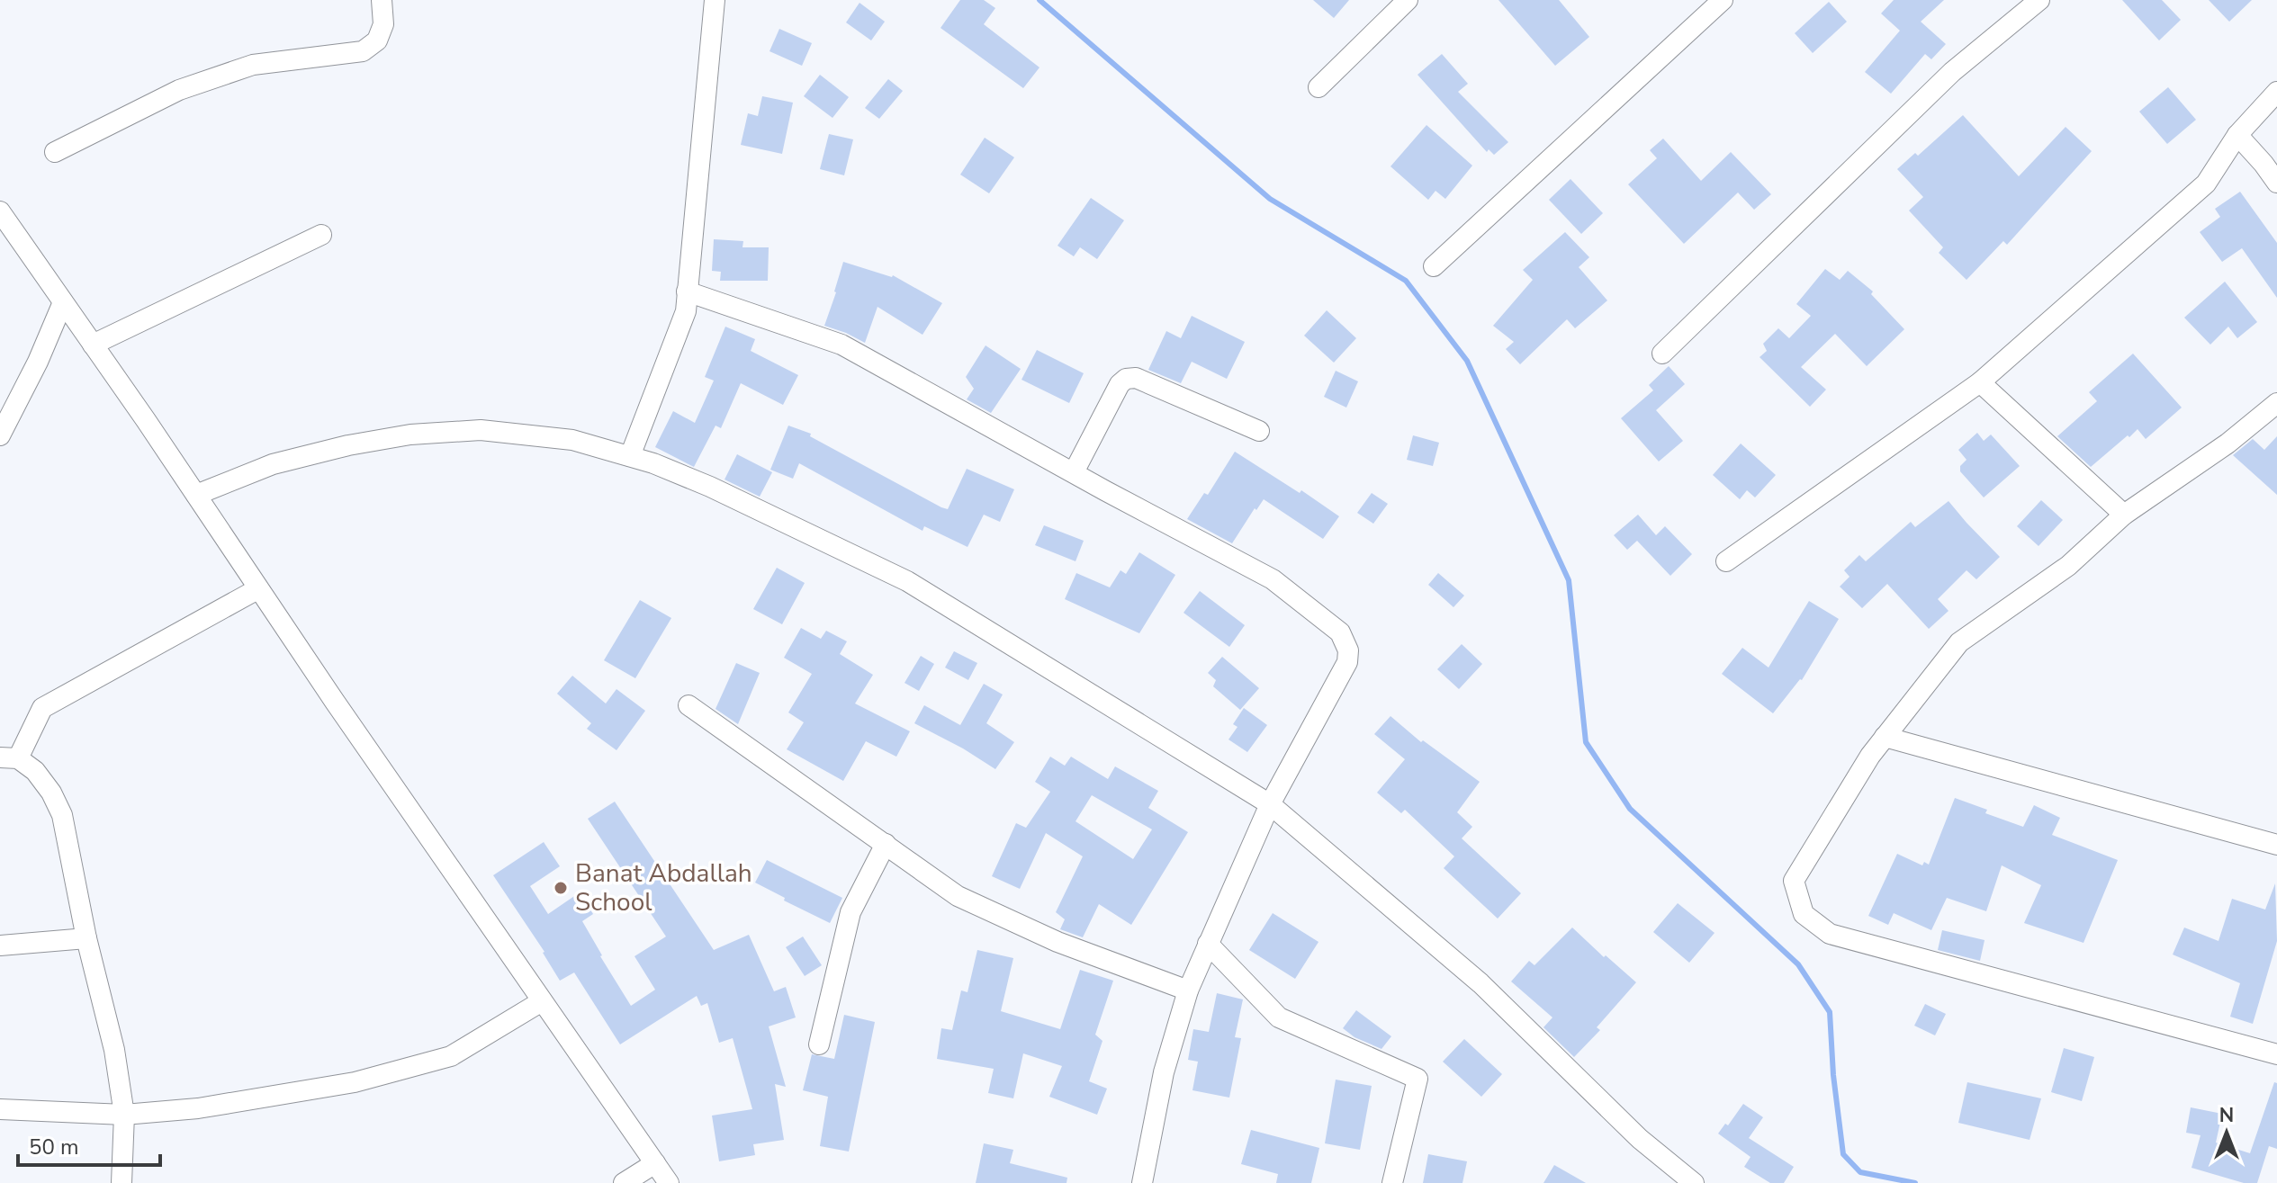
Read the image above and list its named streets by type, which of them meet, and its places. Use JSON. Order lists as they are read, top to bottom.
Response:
{
  "places": ["Banat Abdallah School"],
  "scale_bar": "50 m",
  "north": "top"
}
